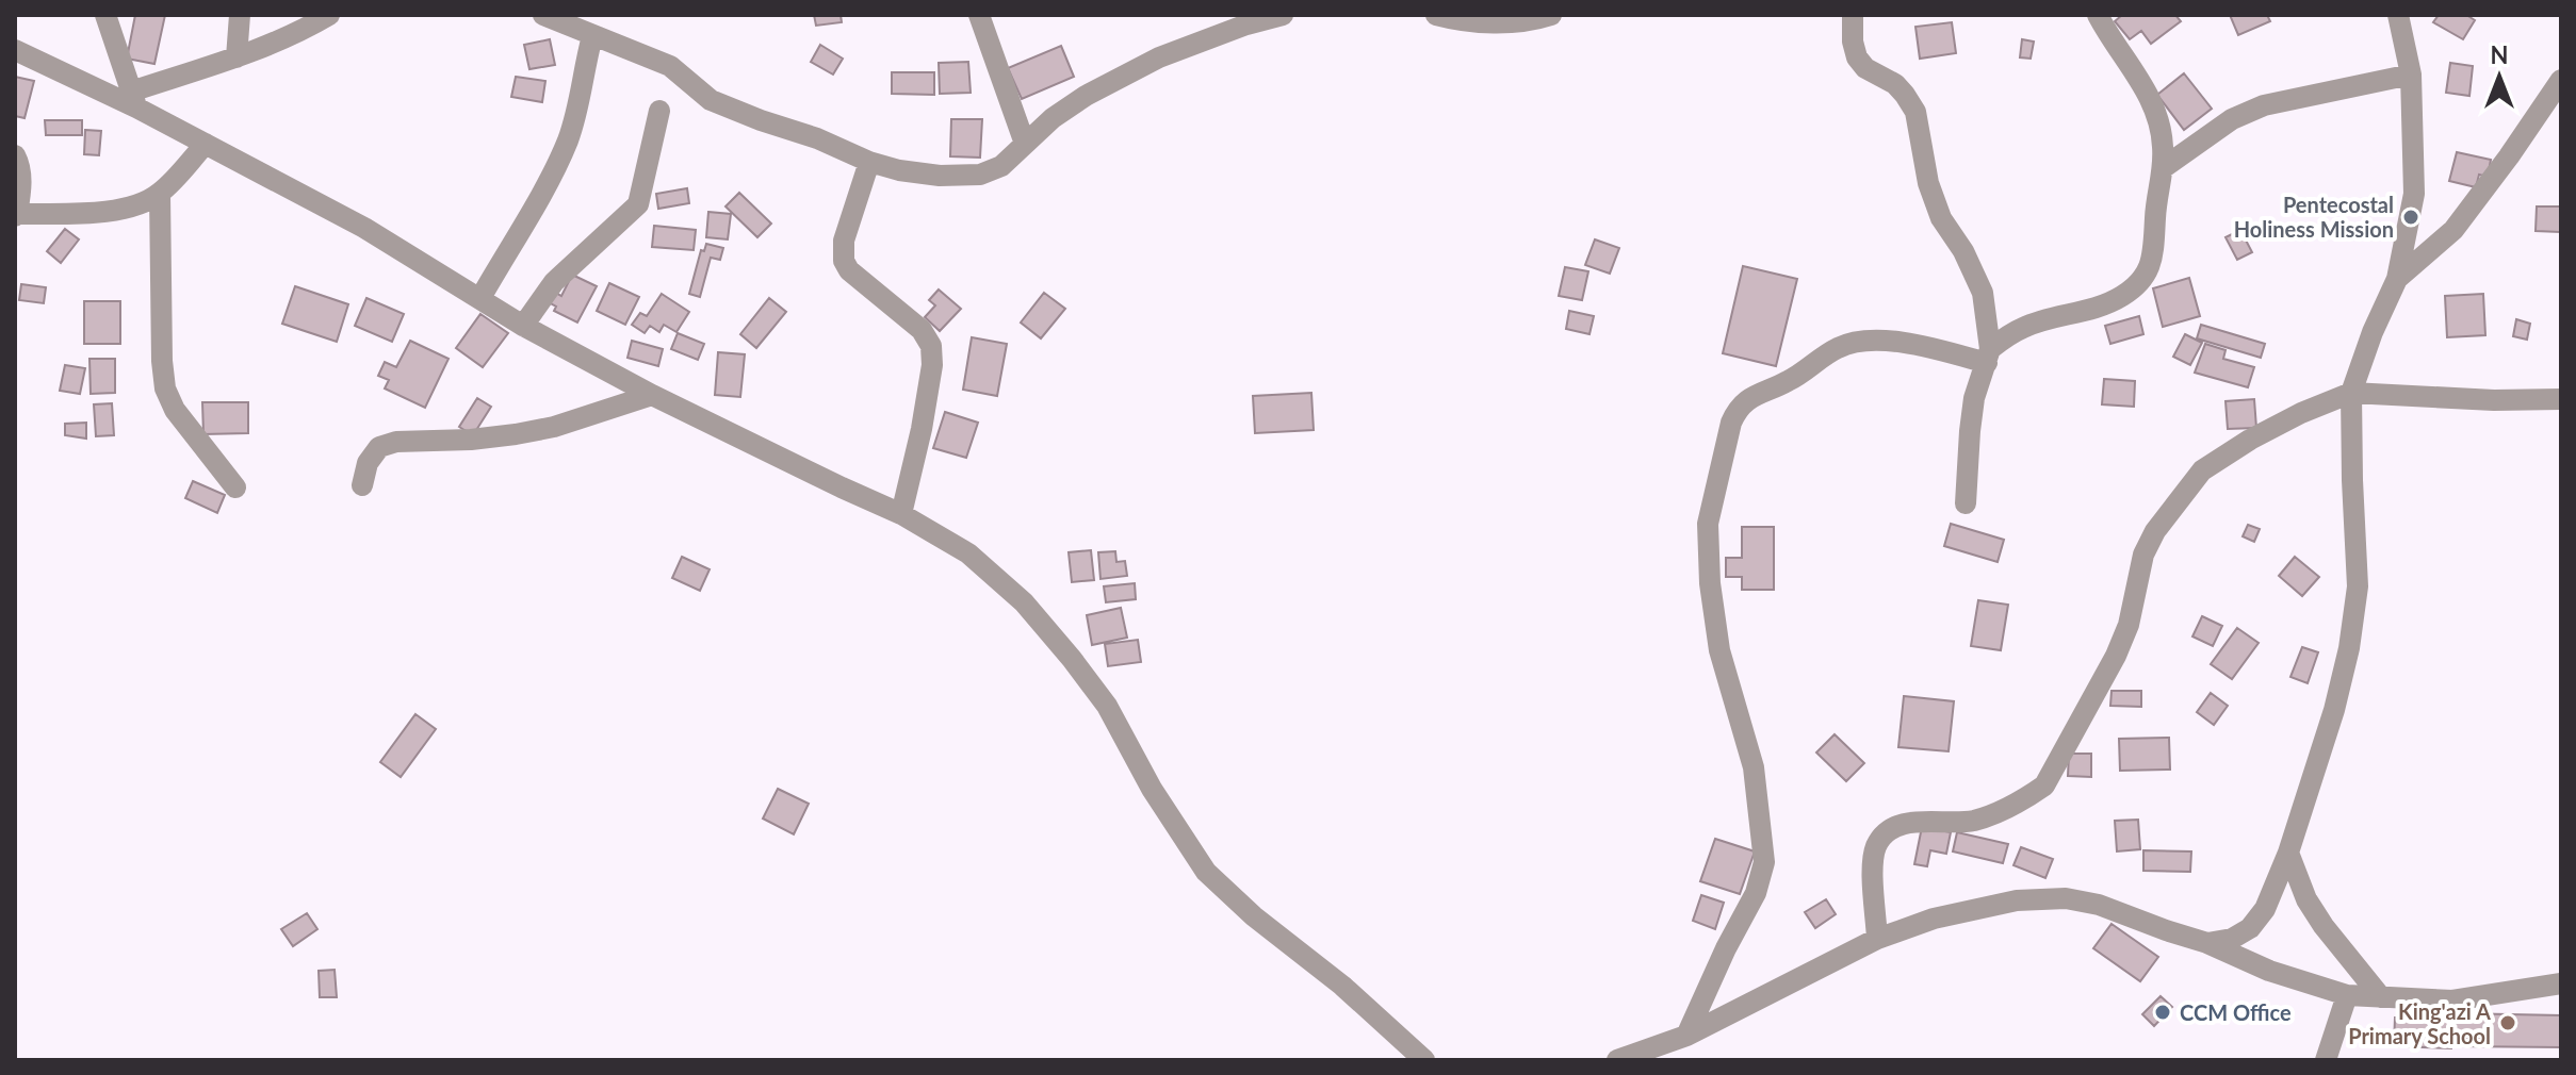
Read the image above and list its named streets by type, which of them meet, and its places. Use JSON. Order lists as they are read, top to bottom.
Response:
{
  "places": ["Pentecostal Holiness Mission", "CCM Office", "King'azi A Primary School"],
  "north": "top"
}
